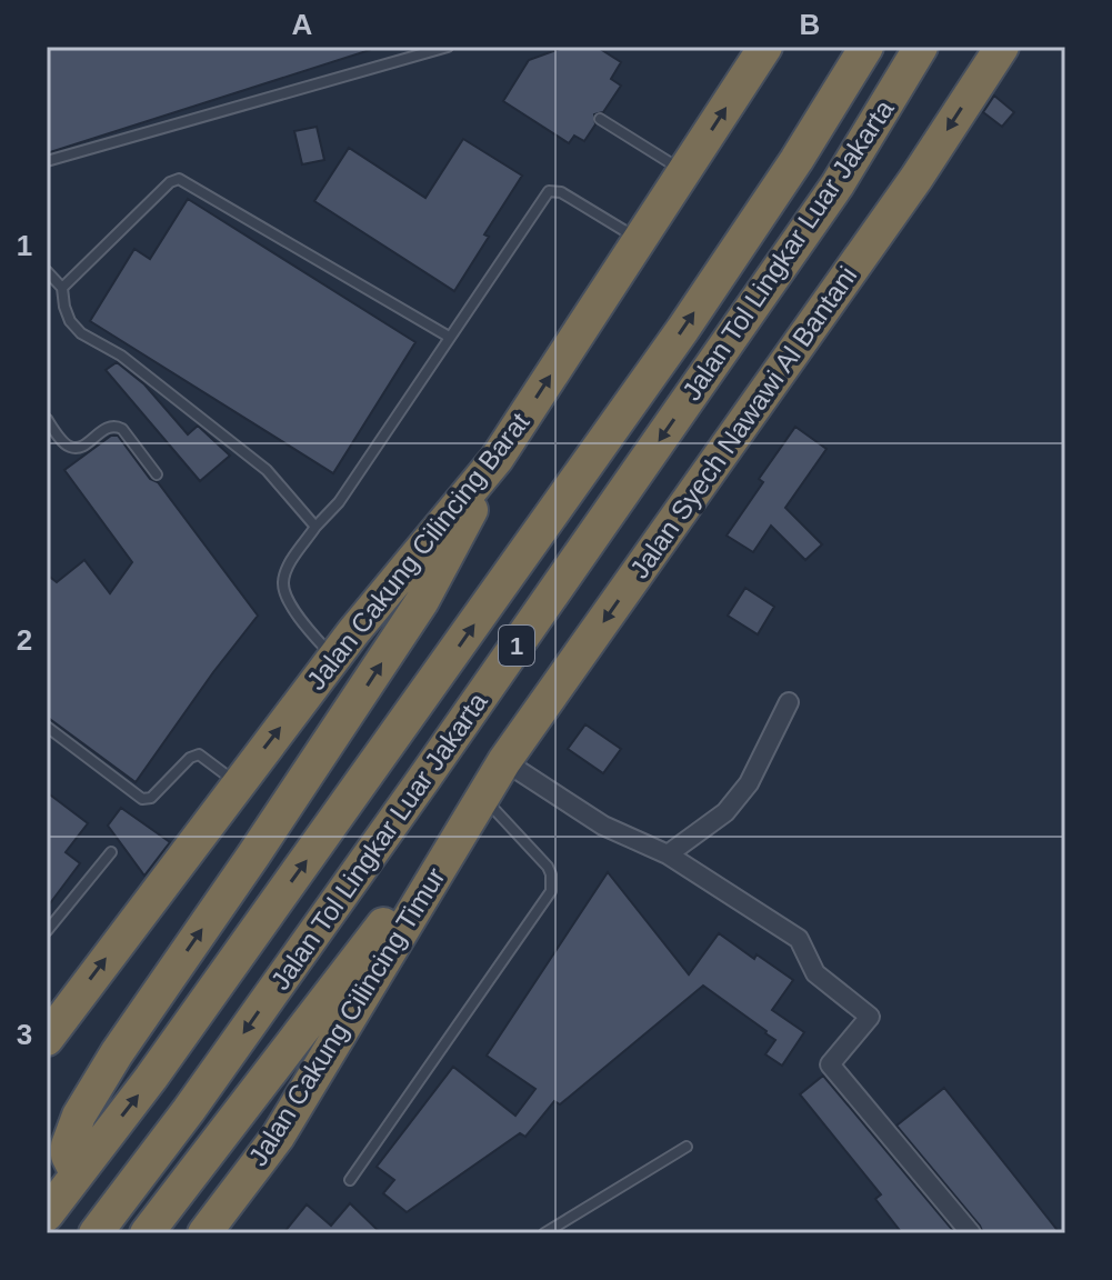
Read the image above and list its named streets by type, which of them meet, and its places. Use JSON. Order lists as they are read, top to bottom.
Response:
{
  "streets": {
    "highway": [
      "Jalan Tol Lingkar Luar Jakarta",
      "Jalan Syech Nawawi Al Bantani",
      "Jalan Cakung Cilincing Barat",
      "1",
      "Jalan Cakung Cilincing Timur"
    ]
  },
  "crossings": [
    ["Jalan Syech Nawawi Al Bantani", "Jalan Cakung Cilincing Timur"]
  ],
  "one_way": ["Jalan Syech Nawawi Al Bantani"],
  "grid": {
    "columns": ["A", "B"],
    "rows": ["1", "2", "3"]
  }
}
